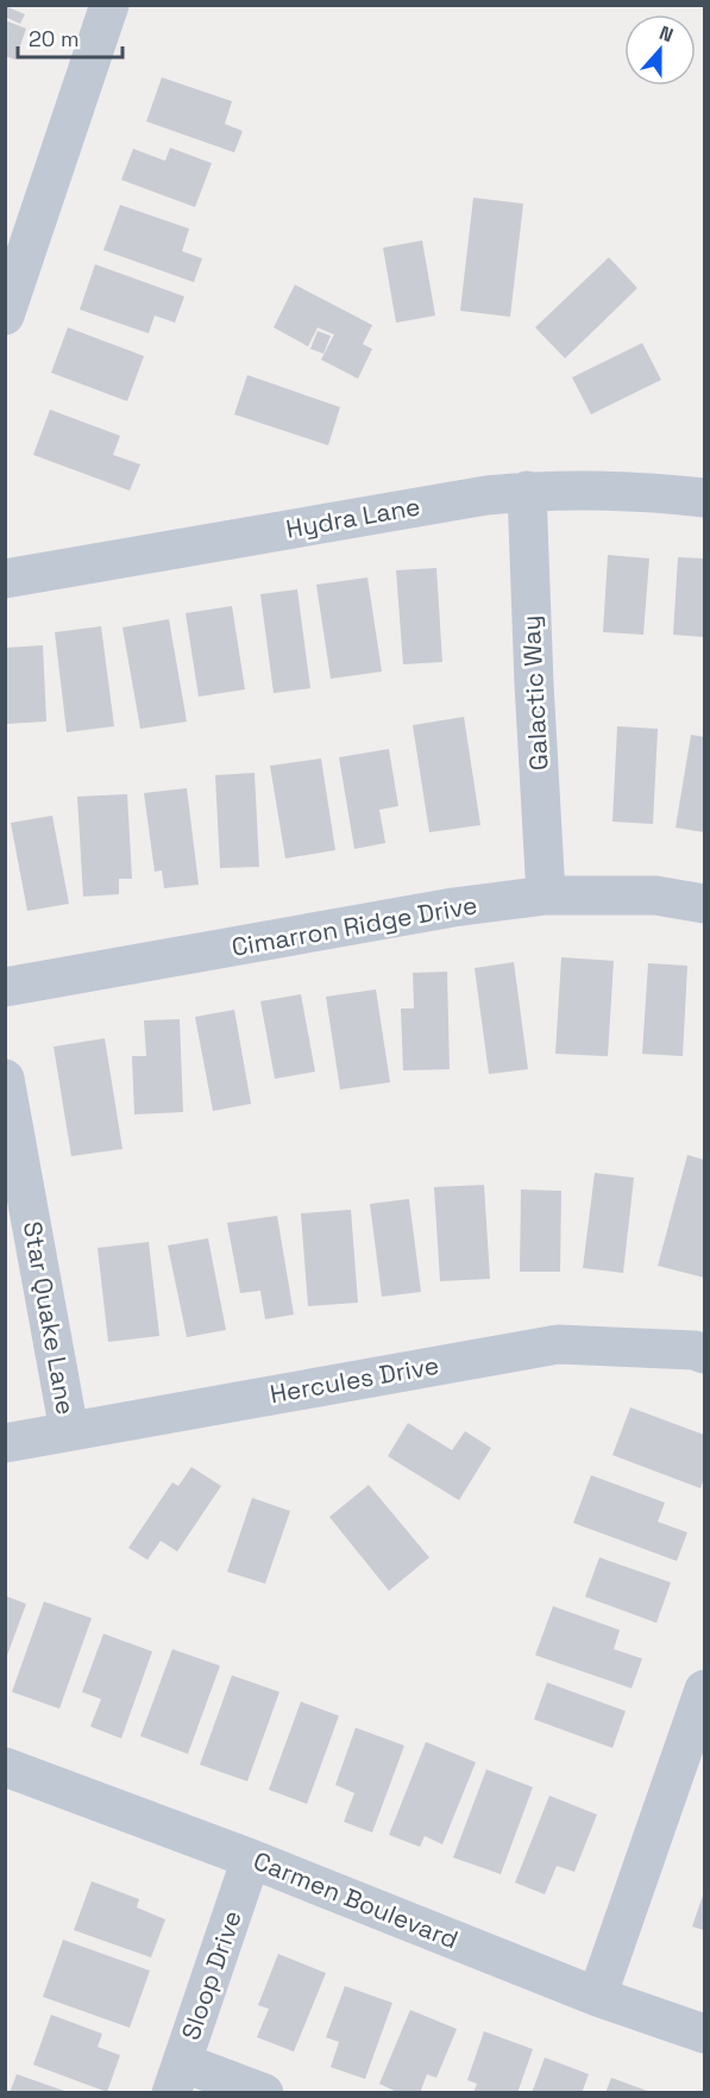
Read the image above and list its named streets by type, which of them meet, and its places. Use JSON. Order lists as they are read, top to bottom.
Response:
{
  "streets": {
    "street": [
      "Hydra Lane",
      "Galactic Way",
      "Cimarron Ridge Drive",
      "Star Quake Lane",
      "Hercules Drive",
      "Carmen Boulevard",
      "Sloop Drive"
    ]
  },
  "crossings": [
    ["Hydra Lane", "Galactic Way"],
    ["Galactic Way", "Cimarron Ridge Drive"],
    ["Star Quake Lane", "Hercules Drive"],
    ["Carmen Boulevard", "Sloop Drive"]
  ],
  "scale_bar": "20 m",
  "north": "top"
}
